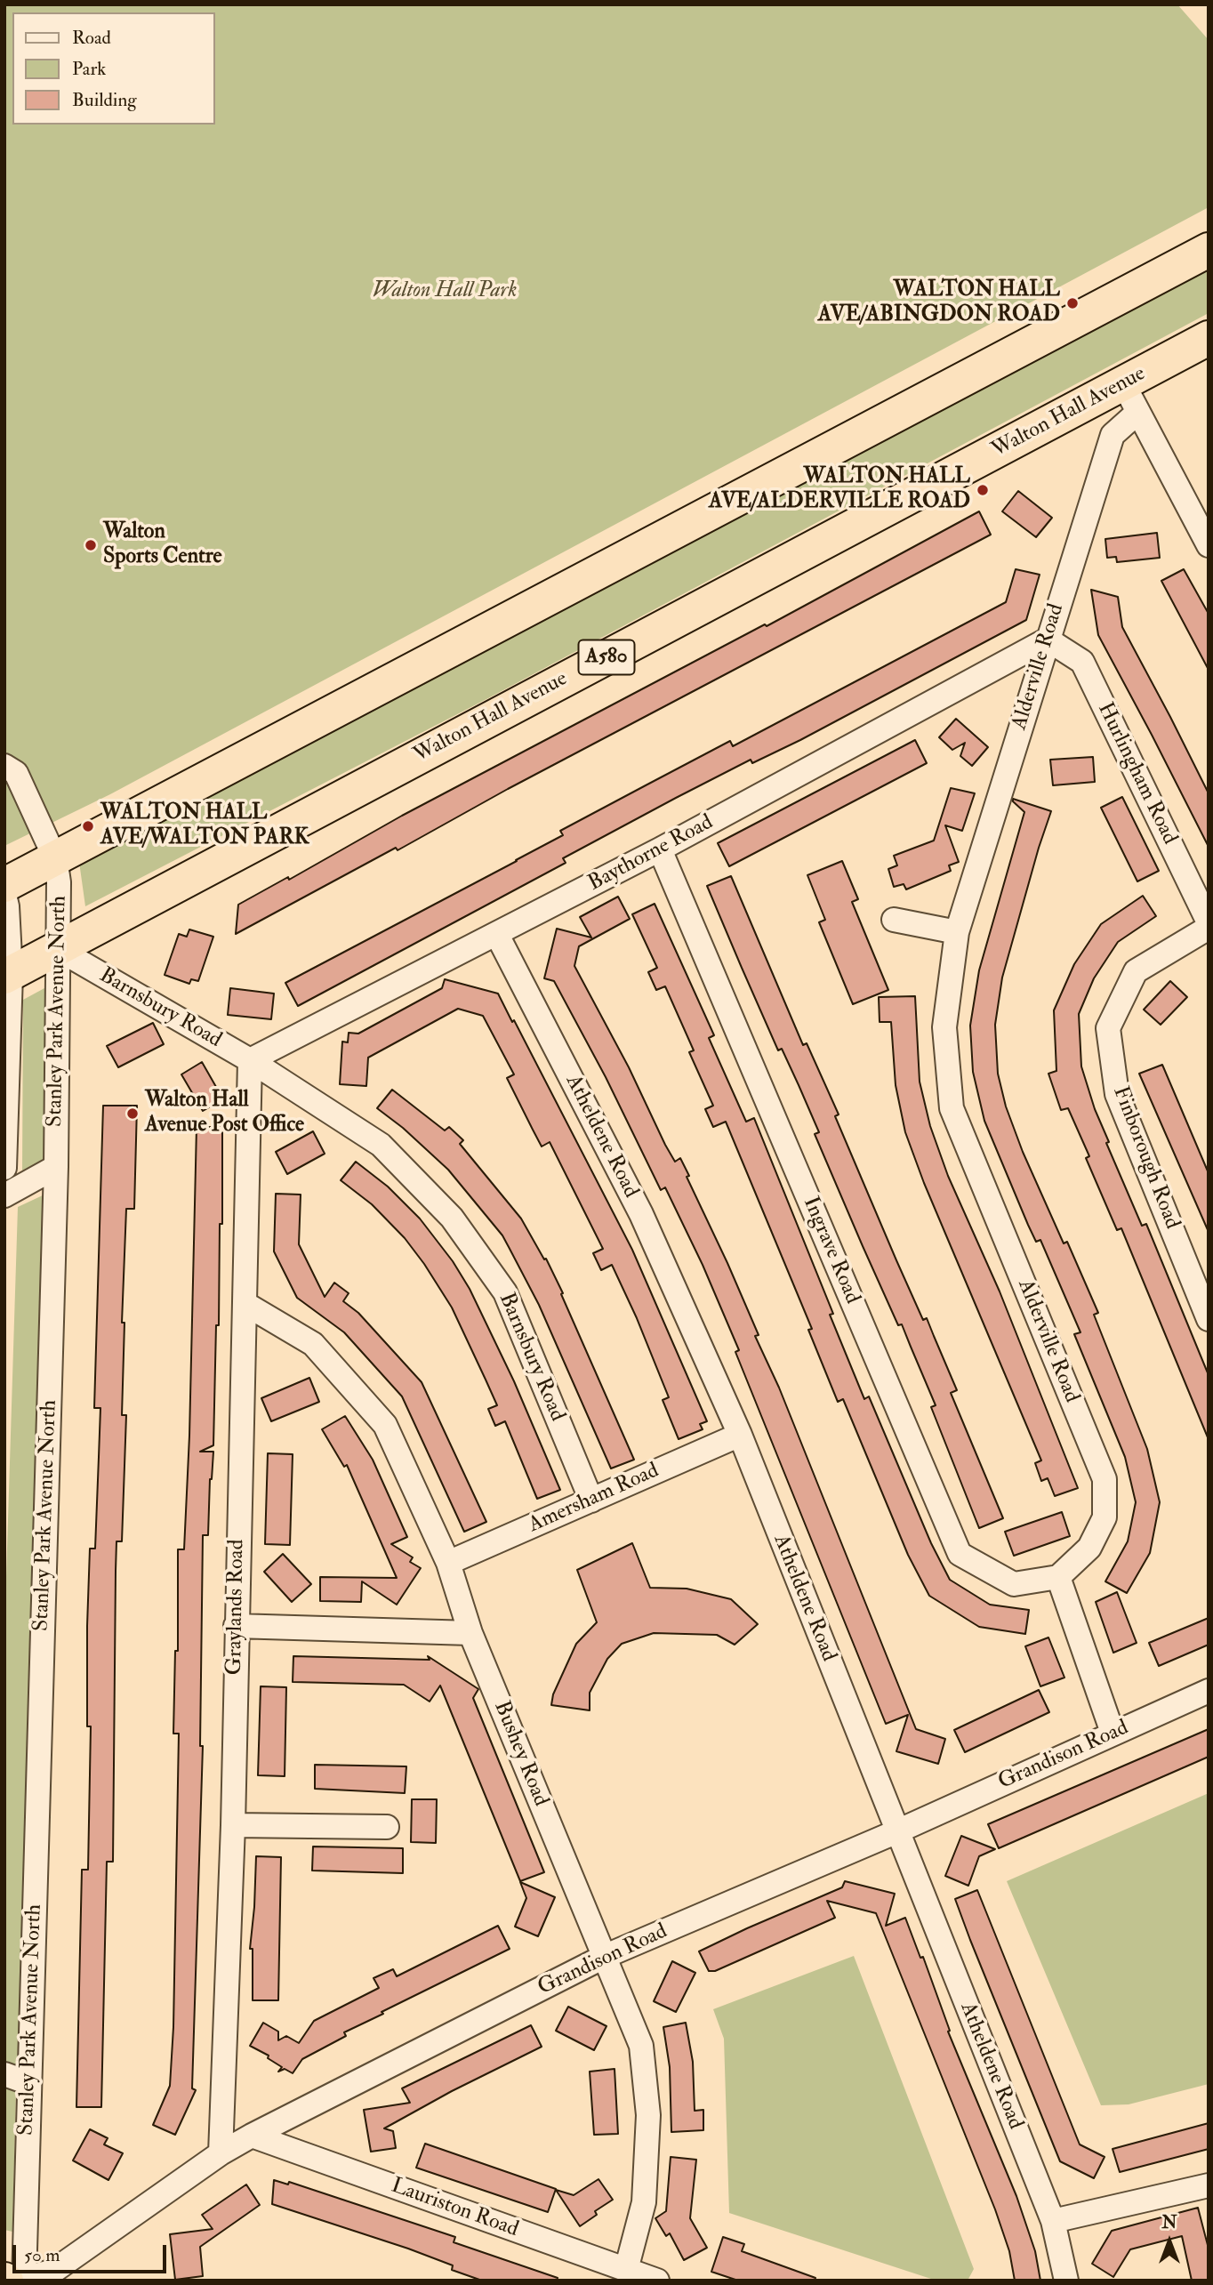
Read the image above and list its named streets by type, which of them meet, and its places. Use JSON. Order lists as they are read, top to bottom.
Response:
{
  "streets": {
    "highway": ["Walton Hall Avenue", "A580"],
    "street": [
      "Alderville Road",
      "Hurlingham Road",
      "Baythorne Road",
      "Barnsbury Road",
      "Stanley Park Avenue North",
      "Atheldene Road",
      "Finborough Road",
      "Ingrave Road",
      "Amersham Road",
      "Graylands Road",
      "Bushey Road",
      "Grandison Road",
      "Lauriston Road"
    ]
  },
  "crossings": [
    ["Walton Hall Avenue", "Alderville Road"],
    ["Walton Hall Avenue", "Barnsbury Road"],
    ["Walton Hall Avenue", "Stanley Park Avenue North"],
    ["Alderville Road", "Hurlingham Road"],
    ["Alderville Road", "Baythorne Road"],
    ["Alderville Road", "Ingrave Road"],
    ["Hurlingham Road", "Baythorne Road"],
    ["Baythorne Road", "Barnsbury Road"],
    ["Baythorne Road", "Atheldene Road"],
    ["Baythorne Road", "Ingrave Road"],
    ["Baythorne Road", "Graylands Road"],
    ["Barnsbury Road", "Stanley Park Avenue North"],
    ["Barnsbury Road", "Amersham Road"],
    ["Barnsbury Road", "Graylands Road"],
    ["Stanley Park Avenue North", "Grandison Road"],
    ["Atheldene Road", "Amersham Road"],
    ["Atheldene Road", "Grandison Road"],
    ["Amersham Road", "Bushey Road"],
    ["Graylands Road", "Bushey Road"],
    ["Graylands Road", "Grandison Road"],
    ["Bushey Road", "Grandison Road"],
    ["Bushey Road", "Lauriston Road"],
    ["Grandison Road", "Lauriston Road"]
  ],
  "parks": ["Walton Hall Park"],
  "places": [
    "WALTON HALL AVE/ABINGDON ROAD",
    "WALTON HALL AVE/ALDERVILLE ROAD",
    "Walton Sports Centre",
    "WALTON HALL AVE/WALTON PARK",
    "Walton Hall Avenue Post Office"
  ],
  "legend": ["Road", "Park", "Building"],
  "scale_bar": "50 m",
  "north": "top"
}
